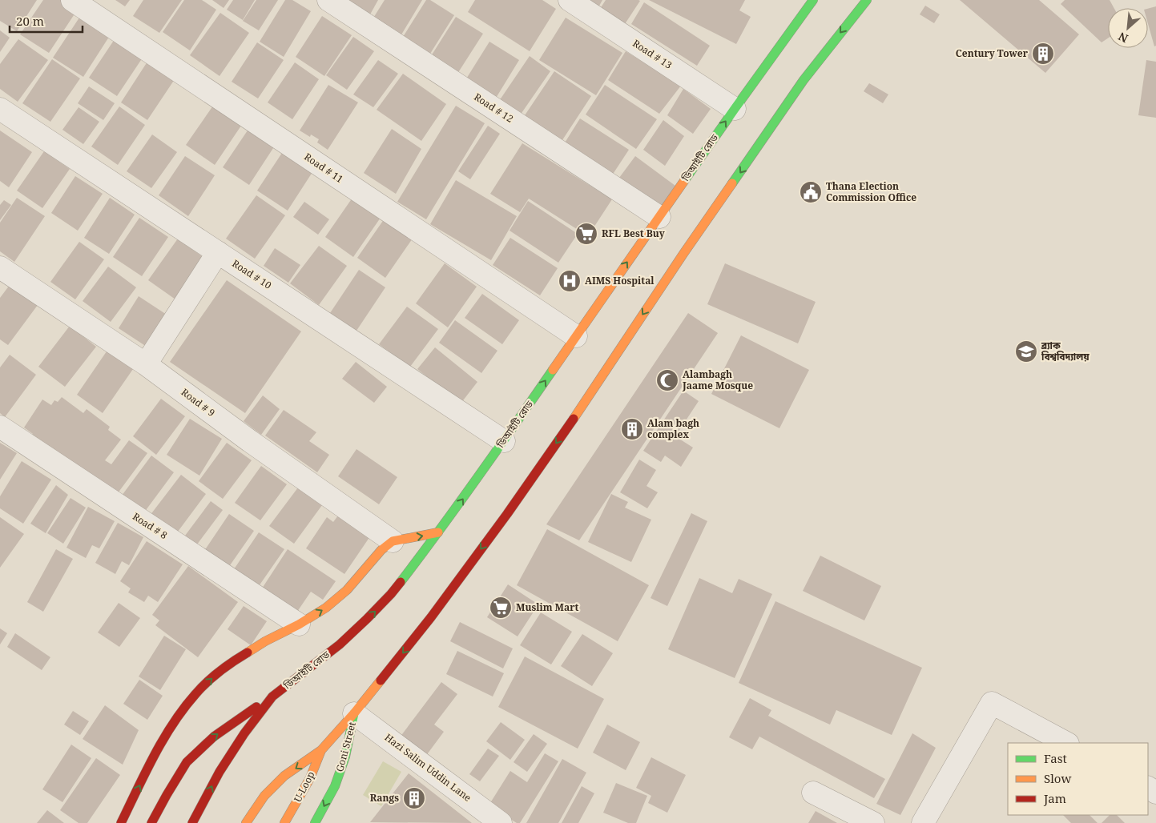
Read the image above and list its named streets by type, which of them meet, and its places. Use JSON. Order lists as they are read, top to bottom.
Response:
{
  "streets": {
    "main road": ["ডিআইটি রোড", "Goni Street", "U-Loop"],
    "street": [
      "Road # 13",
      "Road # 12",
      "Road # 11",
      "Road # 10",
      "Road # 9",
      "Road # 8",
      "Hazi Salim Uddin Lane"
    ]
  },
  "crossings": [
    ["Road # 13", "ডিআইটি রোড"],
    ["Road # 12", "ডিআইটি রোড"],
    ["ডিআইটি রোড", "Road # 11"],
    ["ডিআইটি রোড", "Road # 10"],
    ["Goni Street", "Hazi Salim Uddin Lane"]
  ],
  "places": {
    "building": ["Century Tower", "Alam bagh complex", "Rangs"],
    "public building": ["Thana Election Commission Office"],
    "supermarket": ["RFL Best Buy", "Muslim Mart"],
    "hospital": ["AIMS Hospital"],
    "school or university": ["ব্র্যাক বিশ্ববিদ্যালয়"],
    "mosque": ["Alambagh Jaame Mosque"]
  },
  "legend": ["Fast", "Slow", "Jam"],
  "scale_bar": "20 m",
  "north": "bottom left"
}
